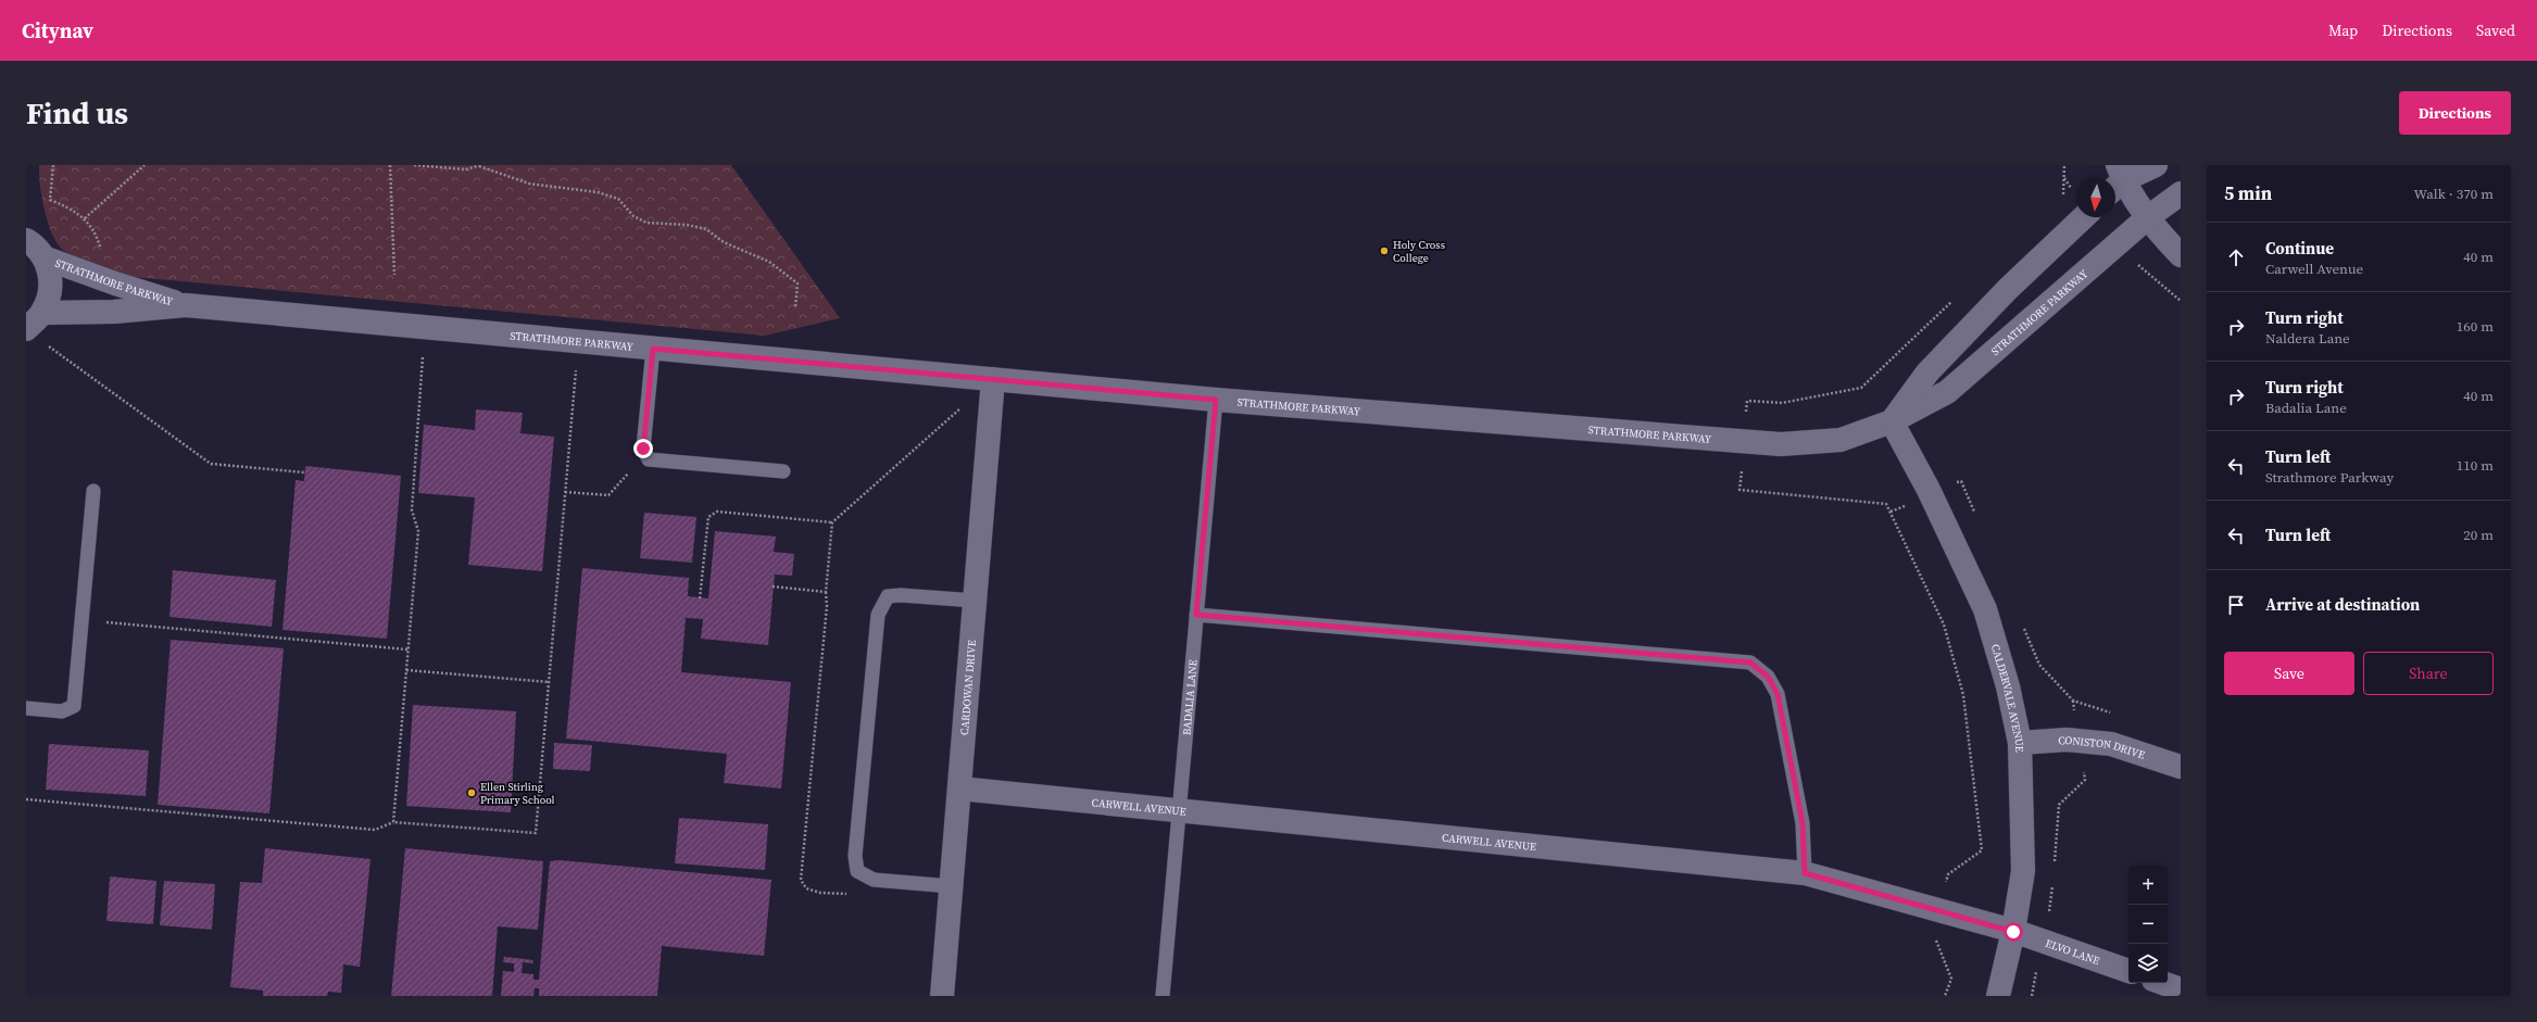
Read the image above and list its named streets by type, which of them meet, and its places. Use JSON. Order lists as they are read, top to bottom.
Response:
{
  "streets": {
    "street": [
      "STRATHMORE PARKWAY",
      "CARDOWAN DRIVE",
      "CALDERVALE AVENUE",
      "CONISTON DRIVE",
      "CARWELL AVENUE",
      "ELVO LANE"
    ],
    "lane": ["BADALIA LANE"]
  },
  "crossings": [
    ["STRATHMORE PARKWAY", "CARDOWAN DRIVE"],
    ["STRATHMORE PARKWAY", "BADALIA LANE"],
    ["STRATHMORE PARKWAY", "CALDERVALE AVENUE"],
    ["CARDOWAN DRIVE", "CARWELL AVENUE"],
    ["BADALIA LANE", "CARWELL AVENUE"],
    ["CALDERVALE AVENUE", "CONISTON DRIVE"],
    ["CALDERVALE AVENUE", "CARWELL AVENUE"],
    ["CALDERVALE AVENUE", "ELVO LANE"],
    ["CARWELL AVENUE", "ELVO LANE"]
  ],
  "places": ["Holy Cross College", "Ellen Stirling Primary School"],
  "north": "bottom",
  "page": {
    "header": "Citynav",
    "nav": ["Map", "Directions", "Saved"],
    "buttons": [
      "Directions",
      ["Save", "Share"]
    ],
    "title": "Find us",
    "heading": ["5 min", "Walk · 370 m"],
    "list": [
      ["Continue", "Carwell Avenue", "40 m"],
      ["Turn right", "Naldera Lane", "160 m"],
      ["Turn right", "Badalia Lane", "40 m"],
      ["Turn left", "Strathmore Parkway", "110 m"],
      ["Turn left", "20 m"],
      "Arrive at destination"
    ],
    "map_buttons": ["+", "−"]
  }
}
